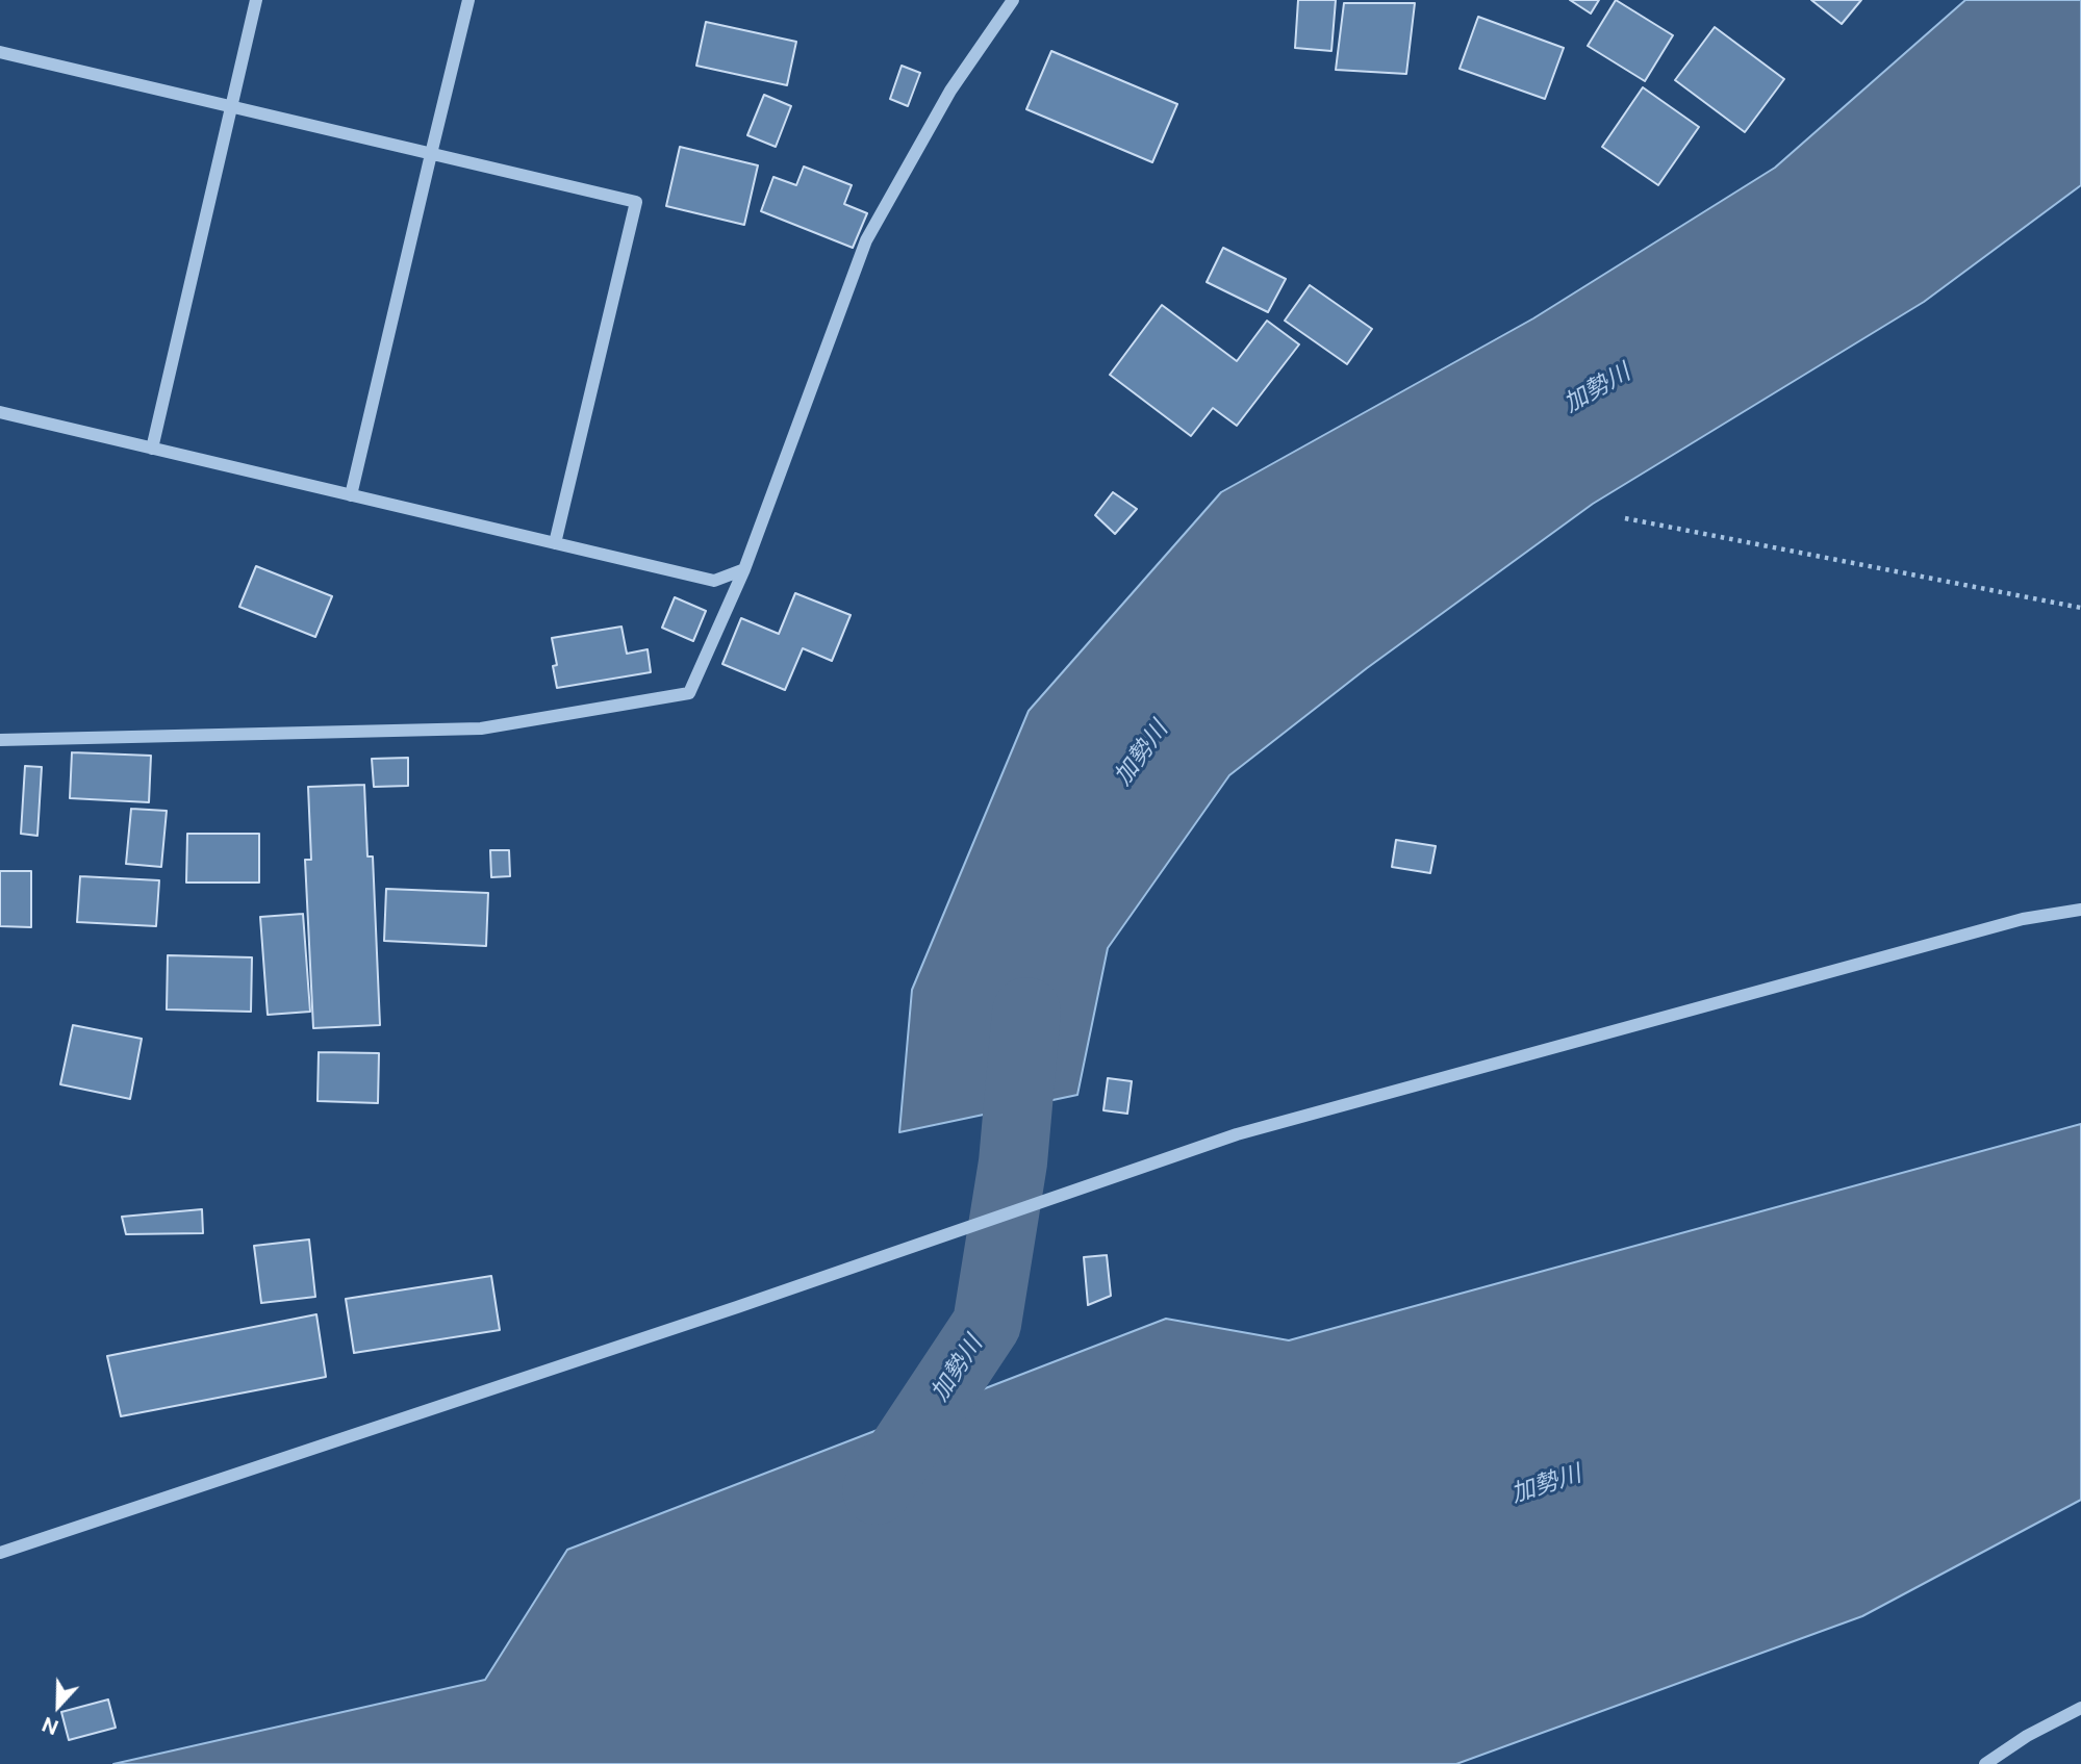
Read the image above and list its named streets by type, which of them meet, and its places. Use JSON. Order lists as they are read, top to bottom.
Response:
{
  "water": ["加勢川"],
  "north": "bottom"
}
